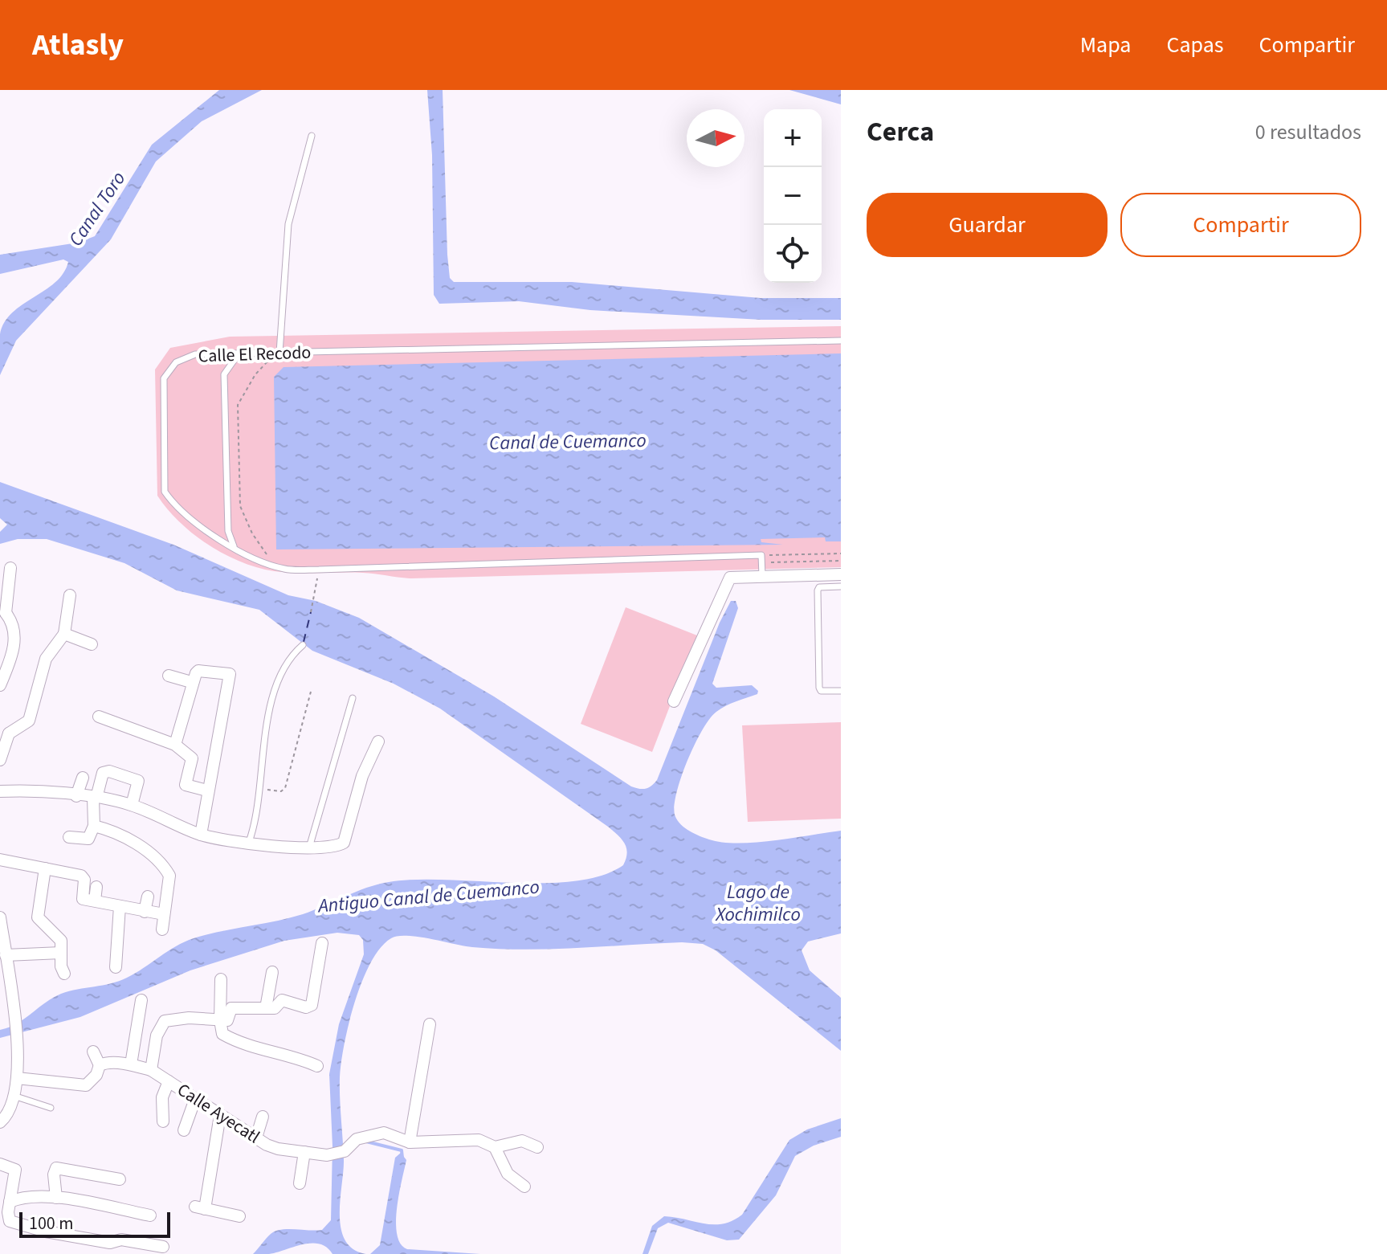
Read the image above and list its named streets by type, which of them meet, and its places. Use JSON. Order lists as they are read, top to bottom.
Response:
{
  "streets": {
    "street": ["Calle Ayecatl"],
    "lane": ["Calle El Recodo"]
  },
  "water": [
    "Canal Toro",
    "Canal de Cuemanco",
    "Lago de Xochimilco",
    "Antiguo Canal de Cuemanco"
  ],
  "scale_bar": "100 m",
  "north": "right",
  "page": {
    "header": "Atlasly",
    "nav": ["Mapa", "Capas", "Compartir"],
    "heading": ["Cerca", "0 resultados"],
    "map_buttons": ["+", "−"],
    "buttons": ["Guardar", "Compartir"],
    "scale": "100 m"
  }
}
